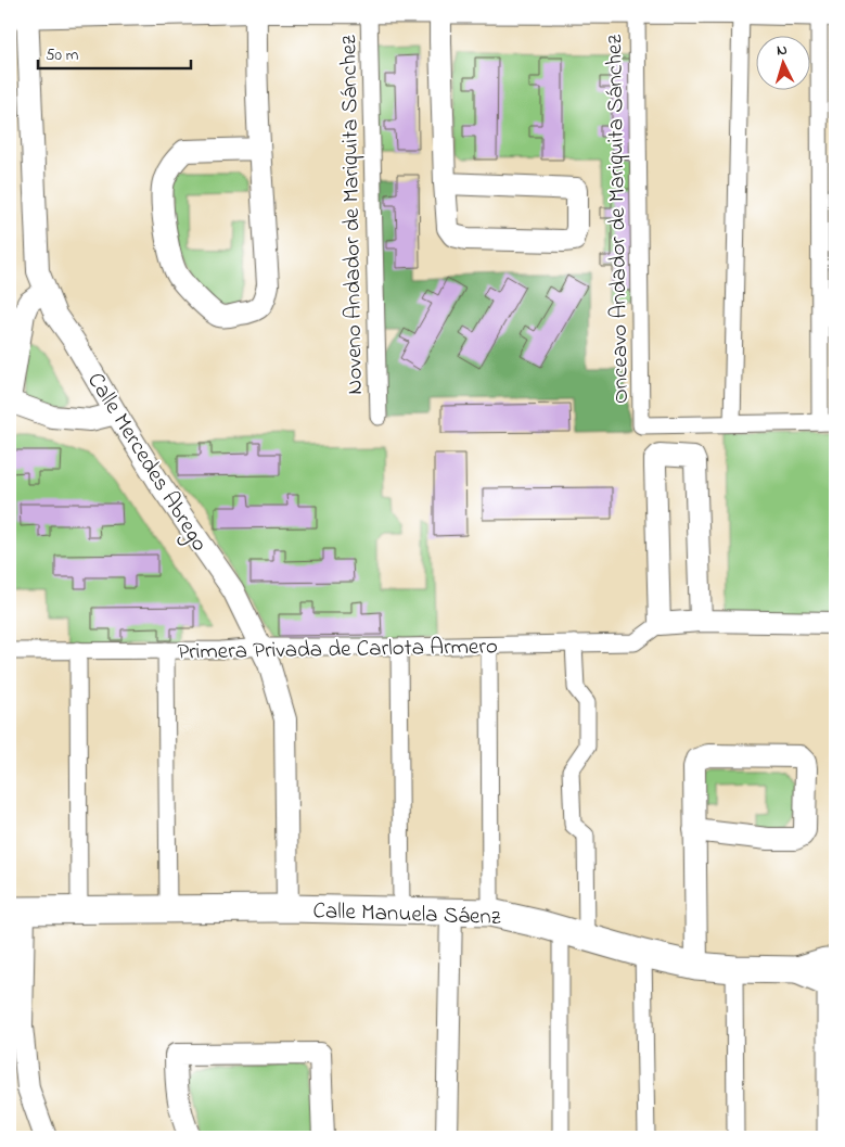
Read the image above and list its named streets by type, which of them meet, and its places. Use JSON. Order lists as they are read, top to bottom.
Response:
{
  "streets": {
    "street": [
      "Noveno Andador de Mariquita Sánchez",
      "Onceavo Andador de Mariquita Sánchez",
      "Calle Mercedes Abrego",
      "Primera Privada de Carlota Armero",
      "Calle Manuela Sáenz"
    ]
  },
  "crossings": [
    ["Calle Mercedes Abrego", "Primera Privada de Carlota Armero"],
    ["Calle Mercedes Abrego", "Calle Manuela Sáenz"]
  ],
  "scale_bar": "50 m",
  "north": "top"
}
